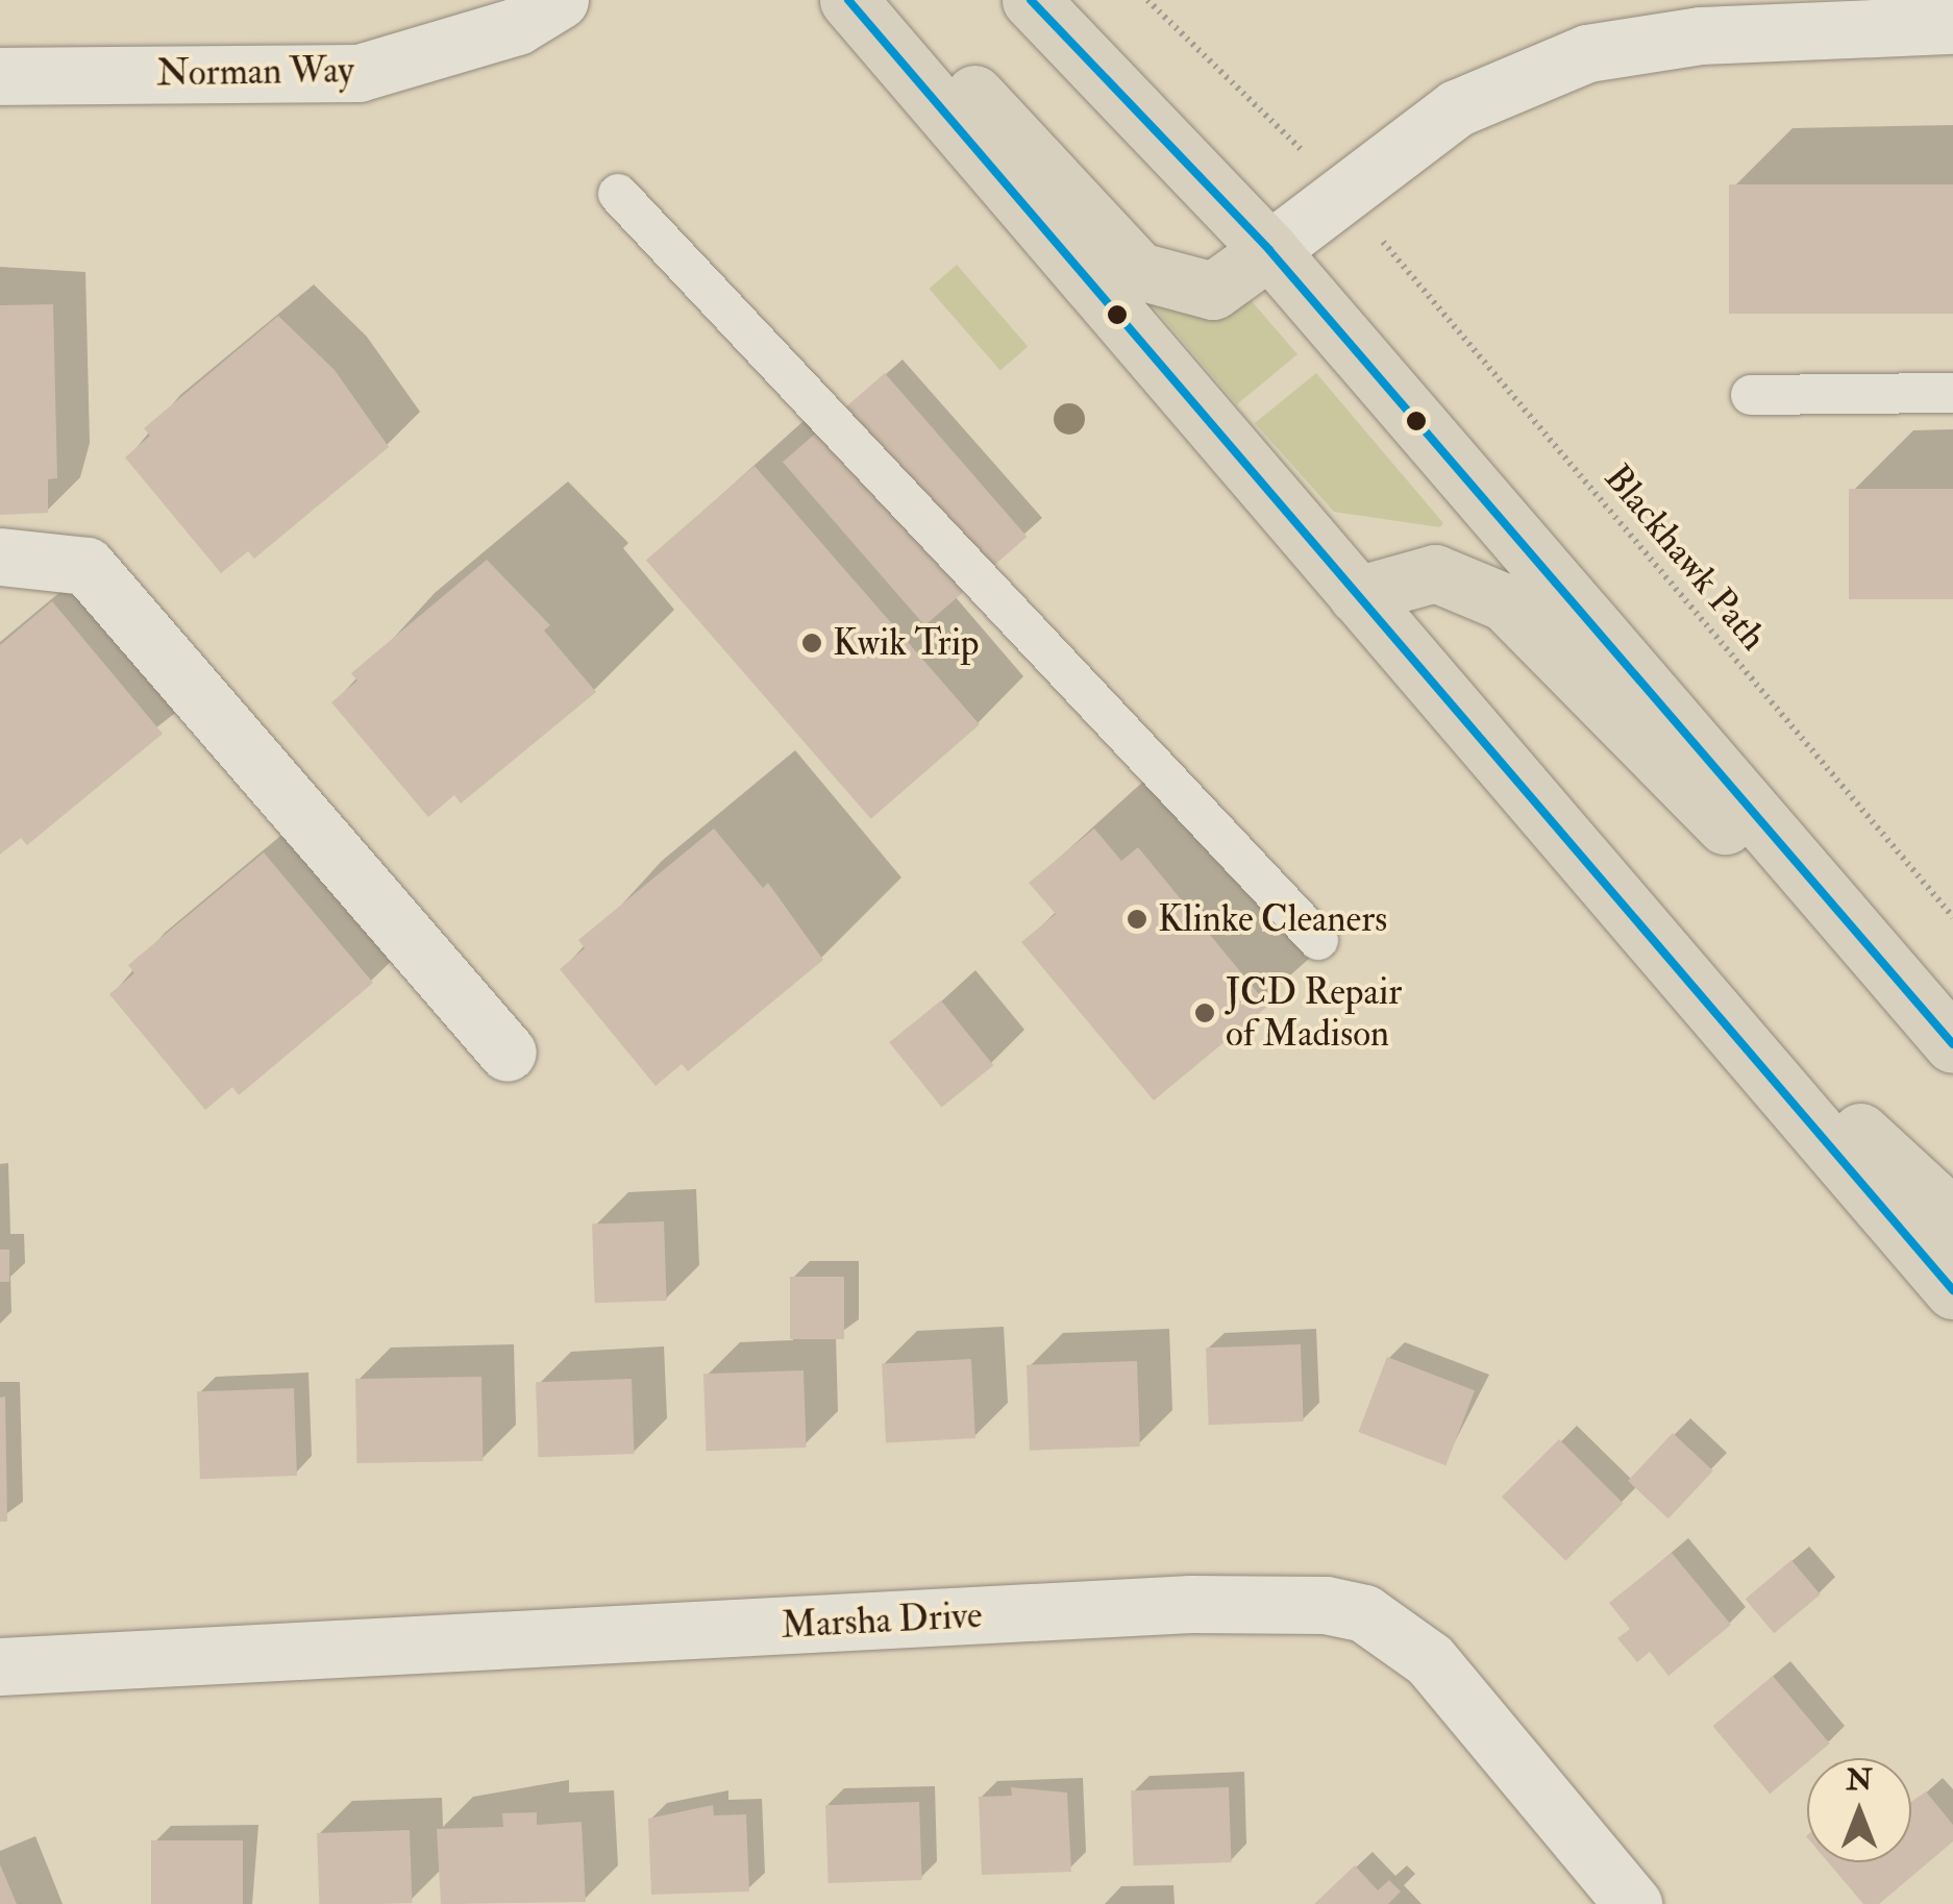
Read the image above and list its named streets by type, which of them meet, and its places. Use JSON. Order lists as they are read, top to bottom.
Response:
{
  "streets": {
    "street": ["Norman Way", "Marsha Drive"],
    "path": ["Blackhawk Path"]
  },
  "places": ["Kwik Trip", "Klinke Cleaners", "JCD Repair of Madison"],
  "north": "top"
}
